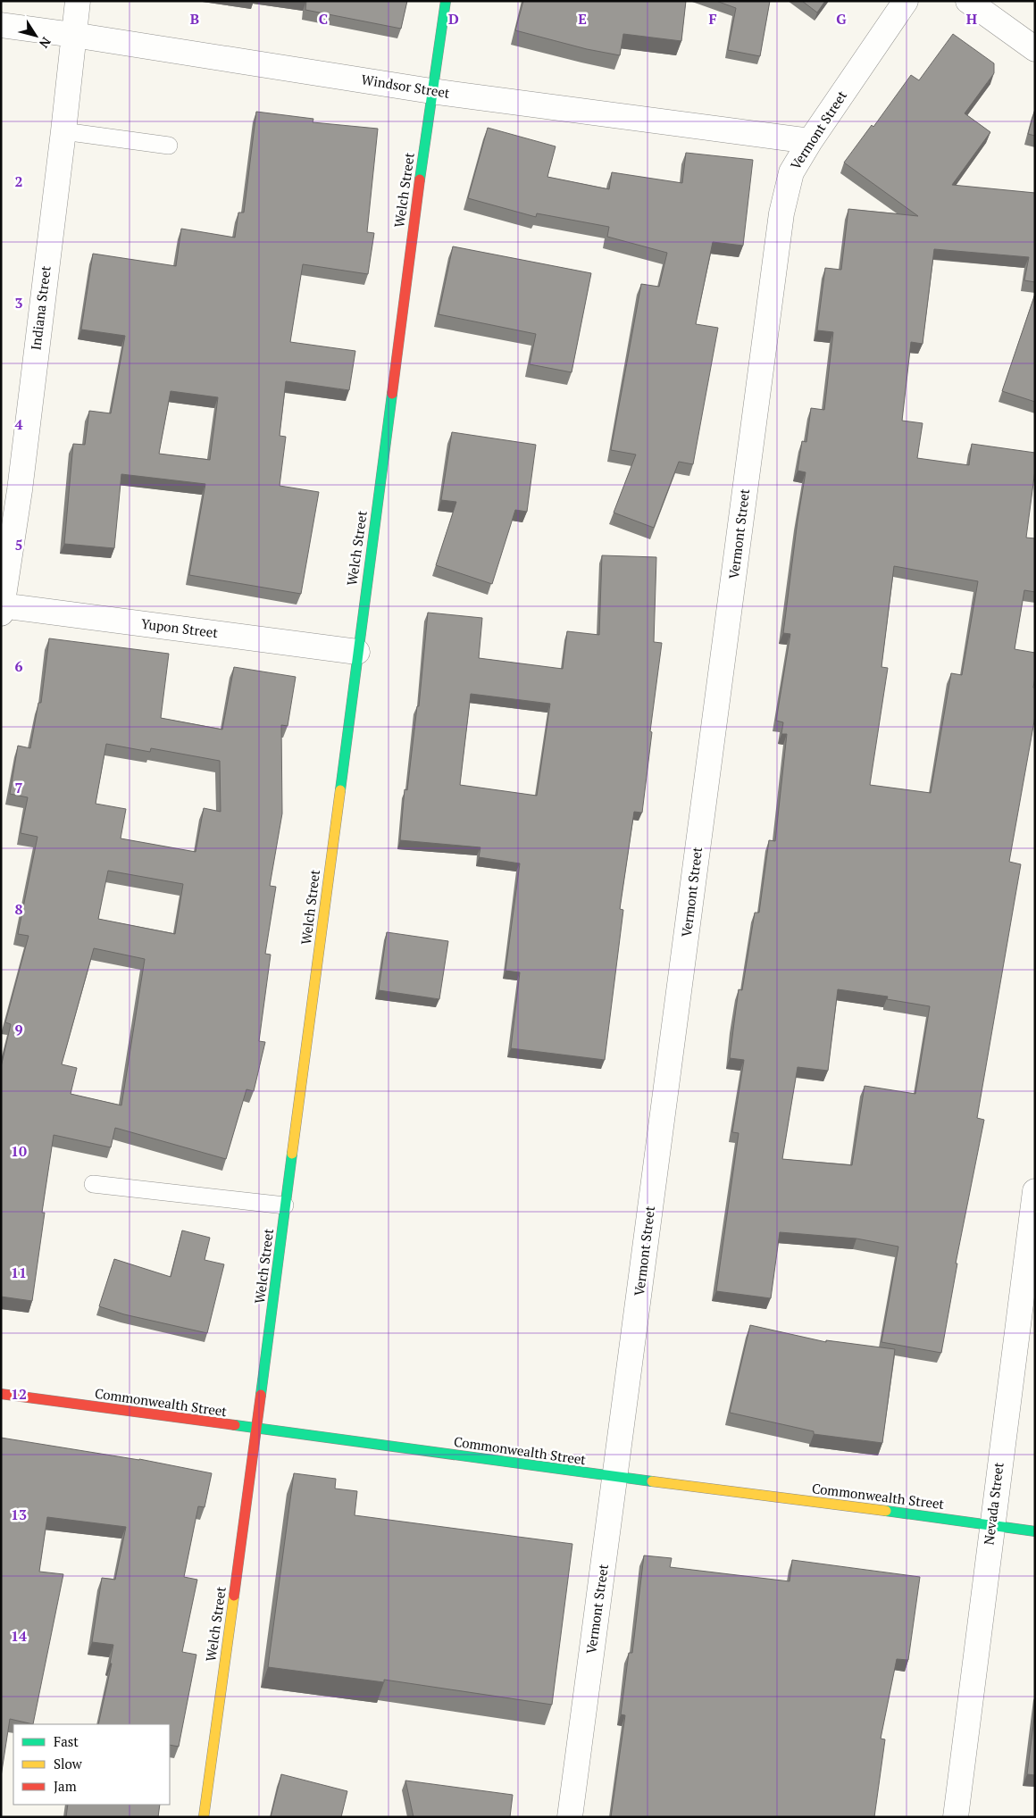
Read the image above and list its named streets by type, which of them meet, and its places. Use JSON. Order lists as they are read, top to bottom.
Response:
{
  "streets": {
    "street": [
      "Windsor Street",
      "Vermont Street",
      "Welch Street",
      "Indiana Street",
      "Yupon Street",
      "Commonwealth Street",
      "Nevada Street"
    ]
  },
  "crossings": [
    ["Windsor Street", "Vermont Street"],
    ["Windsor Street", "Welch Street"],
    ["Windsor Street", "Indiana Street"],
    ["Vermont Street", "Commonwealth Street"],
    ["Welch Street", "Yupon Street"],
    ["Welch Street", "Commonwealth Street"],
    ["Indiana Street", "Yupon Street"],
    ["Commonwealth Street", "Nevada Street"]
  ],
  "legend": ["Fast", "Slow", "Jam"],
  "north": "bottom right",
  "grid": {
    "columns": [
      "B",
      "C",
      "D",
      "E",
      "F",
      "G",
      "H"
    ],
    "rows": [
      "2",
      "3",
      "4",
      "5",
      "6",
      "7",
      "8",
      "9",
      "10",
      "11",
      "12",
      "13",
      "14"
    ]
  }
}
